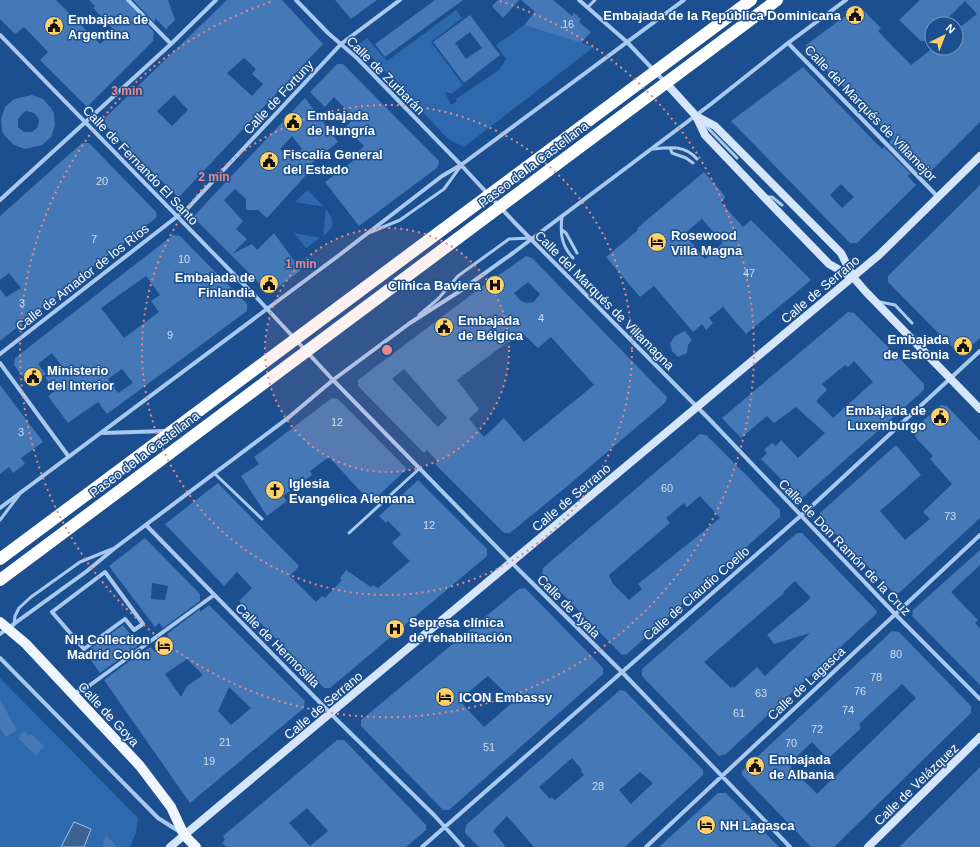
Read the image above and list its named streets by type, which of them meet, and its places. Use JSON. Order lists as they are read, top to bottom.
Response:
{
  "streets": {
    "highway": ["Paseo de la Castellana"],
    "main road": ["Calle de Serrano", "Calle de Goya", "Calle de Velázquez"],
    "street": [
      "Calle de Zurbarán",
      "Calle de Fortuny",
      "Calle del Marqués de Villamejor",
      "Calle de Fernando El Santo",
      "Calle de Amador de los Ríos",
      "Calle del Marqués de Villamagna",
      "Calle de Don Ramón de la Cruz",
      "Calle de Claudio Coello",
      "Calle de Ayala",
      "Calle de Hermosilla",
      "Calle de Lagasca"
    ]
  },
  "crossings": [
    ["Calle de Zurbarán", "Calle de Fortuny"],
    ["Calle de Zurbarán", "Paseo de la Castellana"],
    ["Calle de Zurbarán", "Calle del Marqués de Villamagna"],
    ["Calle de Fortuny", "Calle de Fernando El Santo"],
    ["Calle de Fortuny", "Calle de Amador de los Ríos"],
    ["Calle del Marqués de Villamejor", "Calle de Serrano"],
    ["Paseo de la Castellana", "Calle del Marqués de Villamagna"],
    ["Calle de Fernando El Santo", "Calle de Amador de los Ríos"],
    ["Calle de Serrano", "Calle del Marqués de Villamagna"],
    ["Calle de Serrano", "Calle de Don Ramón de la Cruz"],
    ["Calle de Serrano", "Calle de Ayala"],
    ["Calle de Serrano", "Calle de Hermosilla"],
    ["Calle de Serrano", "Calle de Goya"],
    ["Calle del Marqués de Villamagna", "Calle de Don Ramón de la Cruz"],
    ["Calle de Don Ramón de la Cruz", "Calle de Claudio Coello"],
    ["Calle de Don Ramón de la Cruz", "Calle de Lagasca"],
    ["Calle de Claudio Coello", "Calle de Ayala"],
    ["Calle de Claudio Coello", "Calle de Hermosilla"],
    ["Calle de Ayala", "Calle de Lagasca"]
  ],
  "places": {
    "public building": [
      "Embajada de la República Dominicana",
      "Embajada de Argentina",
      "Embajada de Hungría",
      "Fiscalía General del Estado",
      "Embajada de Finlandia",
      "Embajada de Bélgica",
      "Embajada de Estonia",
      "Ministerio del Interior",
      "Embajada de Luxemburgo",
      "Embajada de Albania"
    ],
    "hotel": [
      "Rosewood Villa Magna",
      "NH Collection Madrid Colón",
      "ICON Embassy",
      "NH Lagasca"
    ],
    "hospital": ["Clínica Baviera", "Sepresa clínica de rehabilitación"],
    "church": ["Iglesia Evangélica Alemana"]
  },
  "house_numbers": [
    "16",
    "20",
    "7",
    "10",
    "47",
    "3",
    "4",
    "9",
    "12",
    "3",
    "60",
    "73",
    "12",
    "80",
    "78",
    "76",
    "63",
    "74",
    "61",
    "72",
    "21",
    "70",
    "51",
    "19",
    "28"
  ],
  "north": "top right",
  "rings": ["3 min", "2 min", "1 min"]
}
